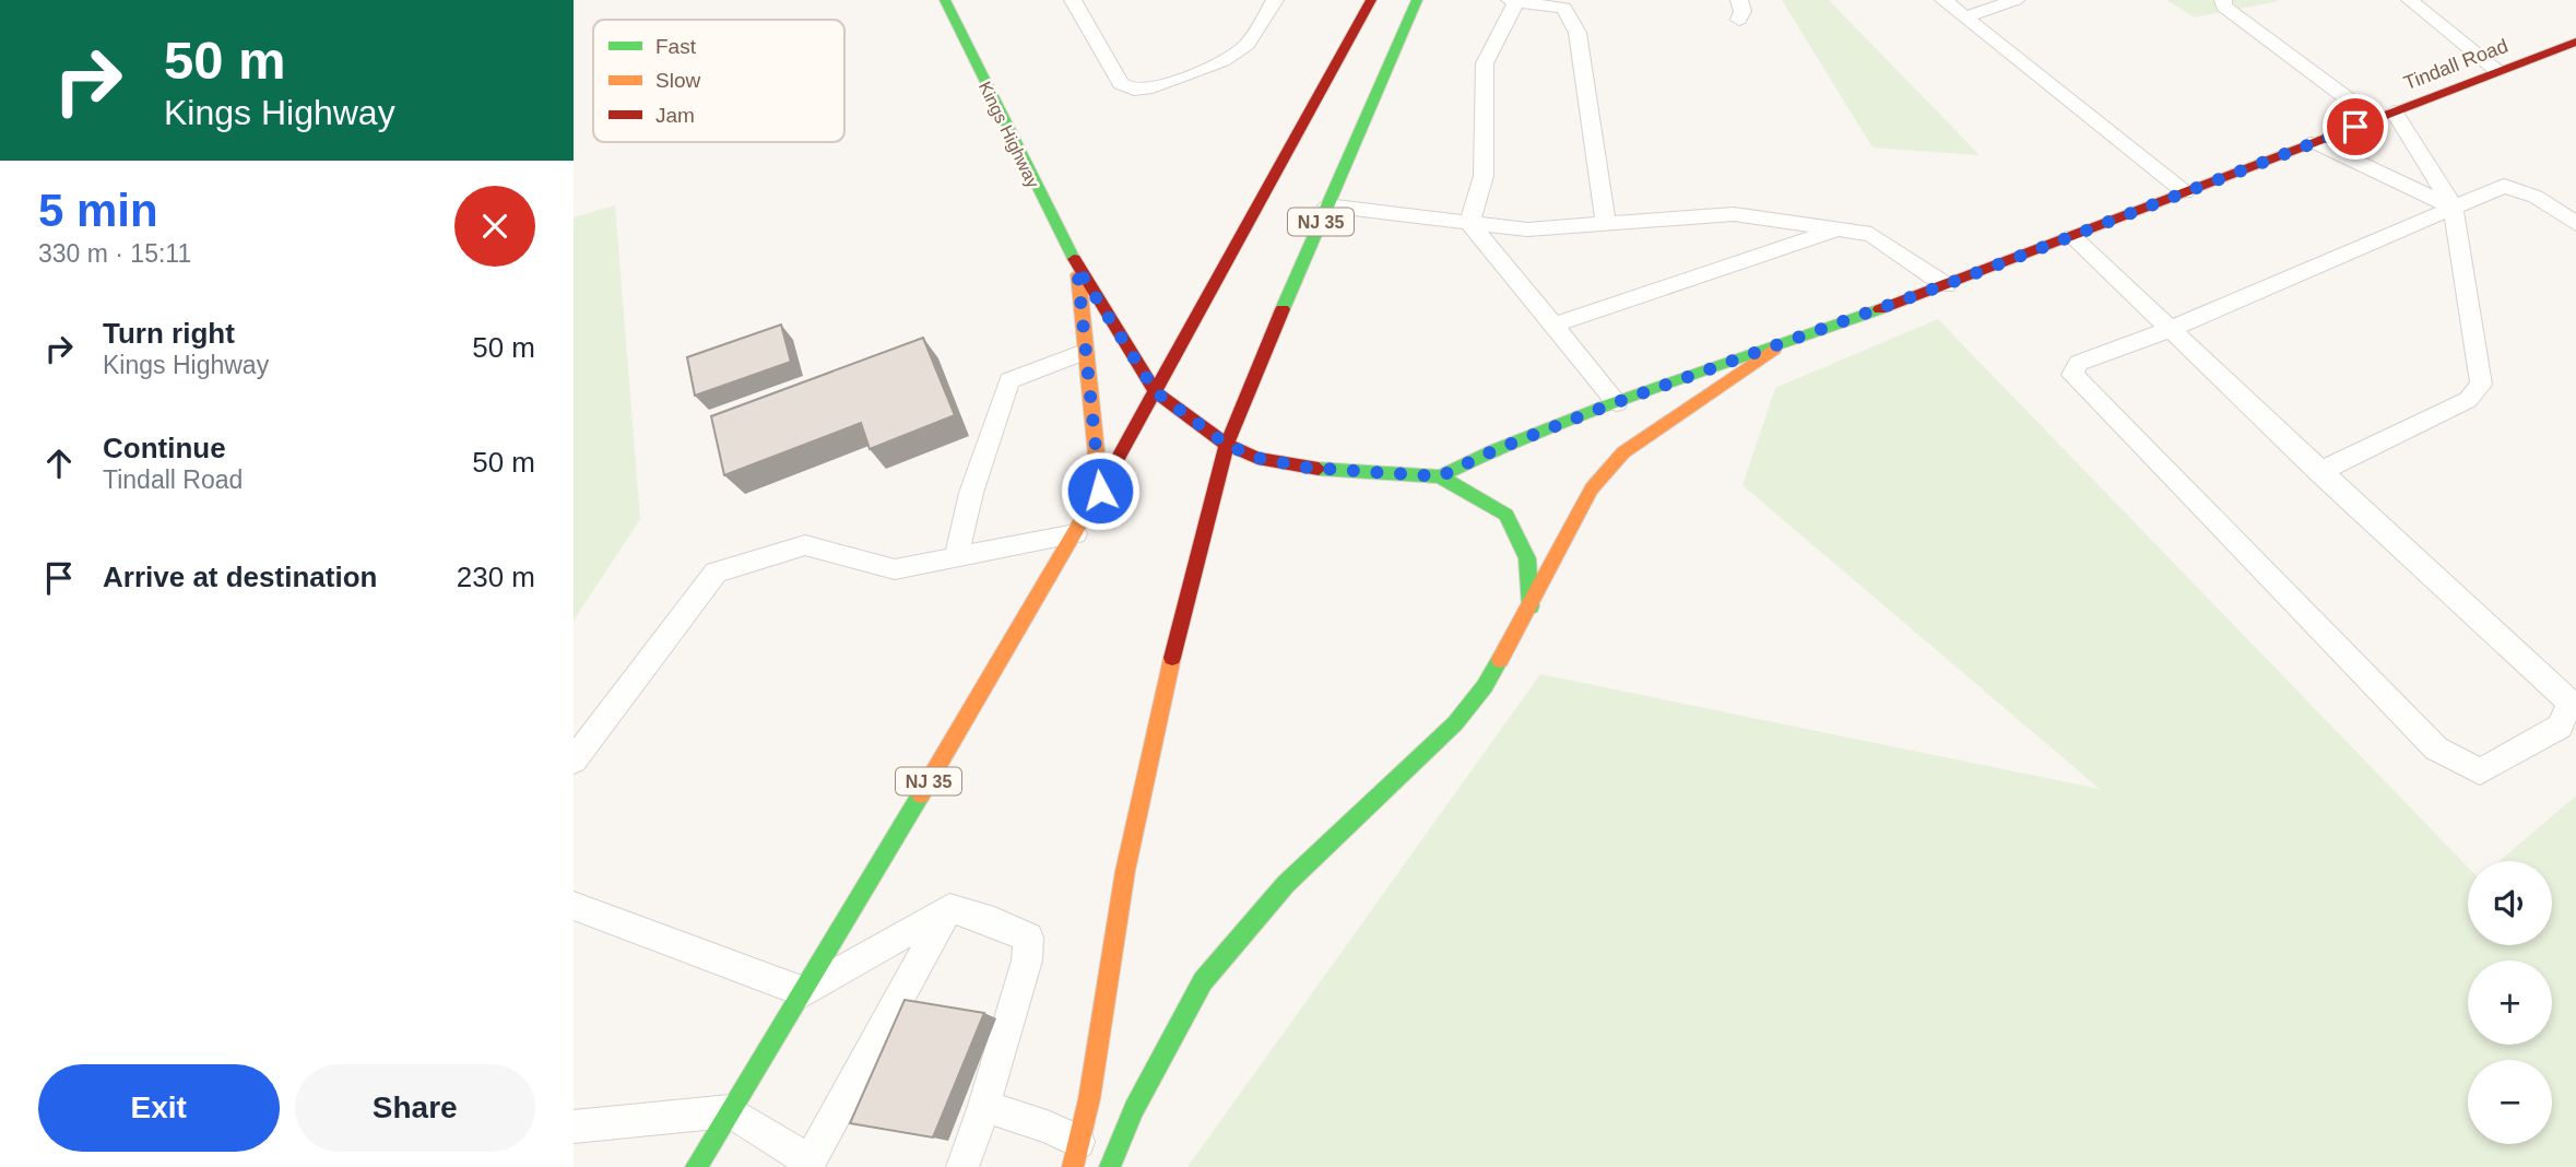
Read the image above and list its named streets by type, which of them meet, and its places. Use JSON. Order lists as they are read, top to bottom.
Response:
{
  "streets": {
    "main road": ["Tindall Road", "Kings Highway", "NJ 35"]
  },
  "crossings": [
    ["Tindall Road", "Kings Highway"],
    ["Tindall Road", "NJ 35"],
    ["Kings Highway", "NJ 35"]
  ],
  "legend": ["Fast", "Slow", "Jam"],
  "page": {
    "turn": ["50 m", "Kings Highway"],
    "heading": ["5 min", "330 m · 15:11"],
    "list": [
      {
        "name": "Turn right",
        "note": "Kings Highway",
        "value": "50 m"
      },
      {
        "name": "Continue",
        "note": "Tindall Road",
        "value": "50 m"
      },
      {
        "name": "Arrive at destination",
        "value": "230 m"
      }
    ],
    "map_buttons": ["+", "−"],
    "buttons": ["Exit", "Share"]
  }
}
